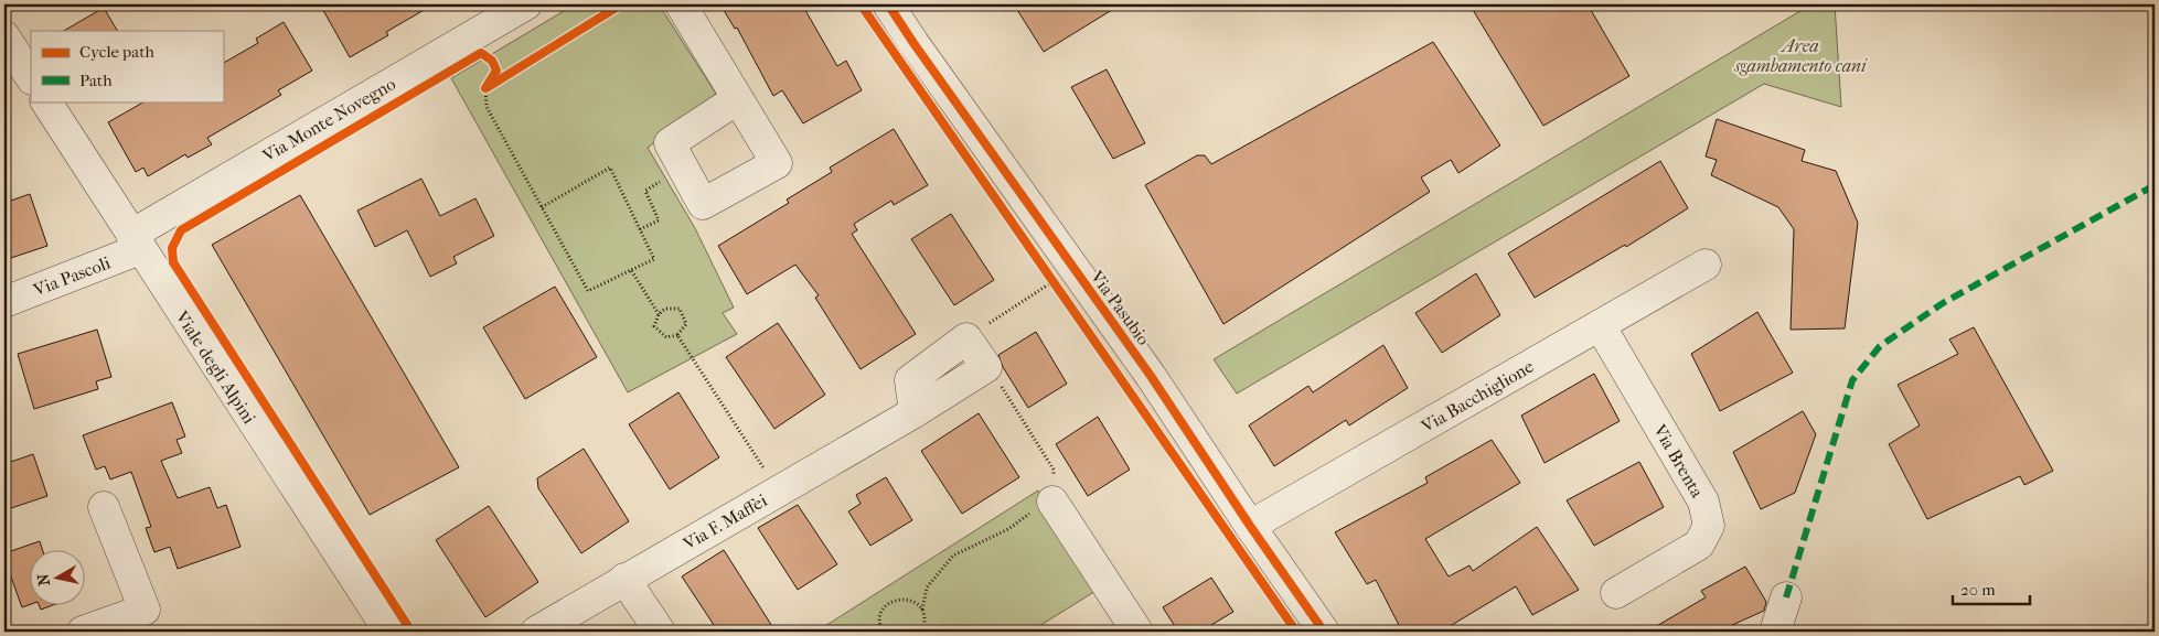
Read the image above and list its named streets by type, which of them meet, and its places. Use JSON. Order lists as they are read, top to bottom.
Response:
{
  "streets": {
    "street": [
      "Via Monte Novegno",
      "Via Pascoli",
      "Via Pasubio",
      "Viale degli Alpini",
      "Via Bacchiglione",
      "Via Brenta",
      "Via F. Maffei"
    ]
  },
  "crossings": [
    ["Via Monte Novegno", "Via Pascoli"],
    ["Via Monte Novegno", "Viale degli Alpini"],
    ["Via Pascoli", "Viale degli Alpini"],
    ["Via Pasubio", "Via Bacchiglione"],
    ["Via Bacchiglione", "Via Brenta"]
  ],
  "parks": ["Area sgambamento cani"],
  "legend": ["Cycle path", "Path"],
  "scale_bar": "20 m",
  "north": "left"
}
